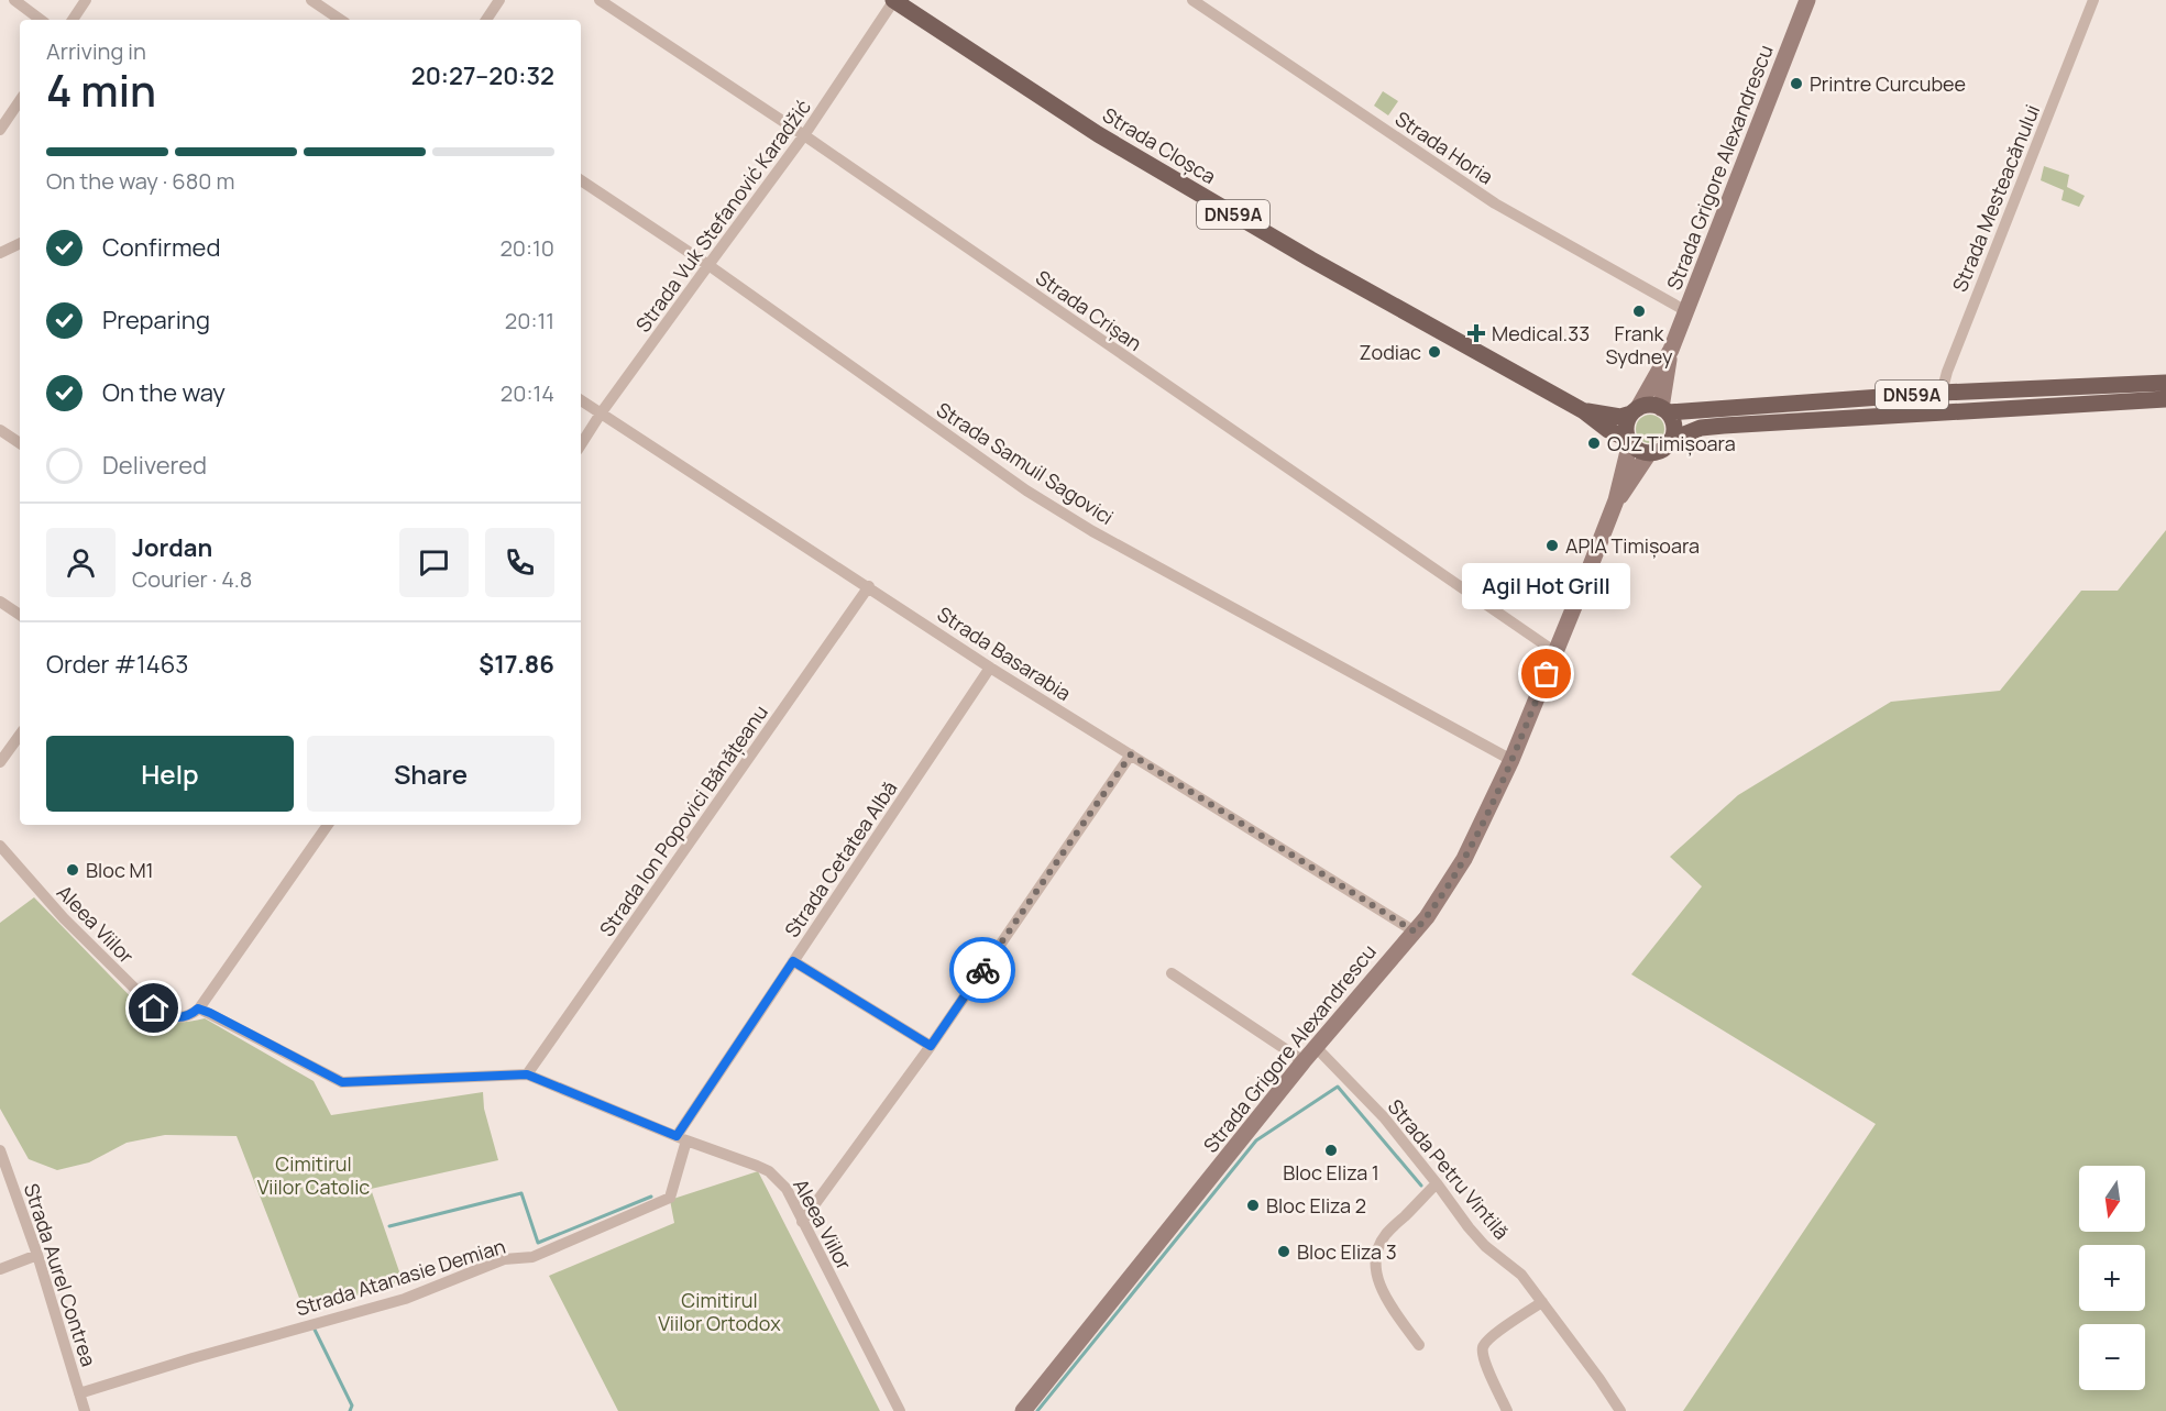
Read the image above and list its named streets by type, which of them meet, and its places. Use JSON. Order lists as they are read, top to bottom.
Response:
{
  "streets": {
    "main road": ["Strada Cloșca", "DN59A"],
    "street": [
      "Strada Horia",
      "Strada Grigore Alexandrescu",
      "Strada Mesteacănului",
      "Strada Vuk Stefanović Karadžić",
      "Strada Crișan",
      "Strada Samuil Sagovici",
      "Strada Basarabia",
      "Strada Ion Popovici Bănățeanu",
      "Strada Cetatea Albă",
      "Aleea Viilor",
      "Strada Petru Vintilă",
      "Strada Aurel Contrea",
      "Strada Atanasie Demian"
    ]
  },
  "crossings": [
    ["Strada Cloșca", "Strada Grigore Alexandrescu"],
    ["Strada Cloșca", "DN59A"],
    ["Strada Cloșca", "Strada Vuk Stefanović Karadžić"],
    ["Strada Horia", "Strada Grigore Alexandrescu"],
    ["Strada Grigore Alexandrescu", "DN59A"],
    ["Strada Grigore Alexandrescu", "Strada Crișan"],
    ["Strada Grigore Alexandrescu", "Strada Samuil Sagovici"],
    ["Strada Grigore Alexandrescu", "Strada Basarabia"],
    ["Strada Grigore Alexandrescu", "Strada Petru Vintilă"],
    ["Strada Mesteacănului", "DN59A"],
    ["Strada Vuk Stefanović Karadžić", "Strada Crișan"],
    ["Strada Vuk Stefanović Karadžić", "Strada Samuil Sagovici"],
    ["Strada Vuk Stefanović Karadžić", "Strada Basarabia"],
    ["Strada Basarabia", "Strada Ion Popovici Bănățeanu"],
    ["Strada Basarabia", "Strada Cetatea Albă"],
    ["Strada Ion Popovici Bănățeanu", "Aleea Viilor"],
    ["Strada Cetatea Albă", "Aleea Viilor"],
    ["Strada Cetatea Albă", "Strada Atanasie Demian"],
    ["Aleea Viilor", "Strada Atanasie Demian"],
    ["Strada Aurel Contrea", "Strada Atanasie Demian"]
  ],
  "parks": ["Cimitirul Viilor Catolic", "Cimitirul Viilor Ortodox"],
  "places": {
    "other": [
      "Printre Curcubee",
      "Frank Sydney",
      "Zodiac",
      "OJZ Timișoara",
      "APIA Timișoara",
      "Agil Hot Grill",
      "Bloc M1",
      "Bloc Eliza 1",
      "Bloc Eliza 2",
      "Bloc Eliza 3"
    ],
    "health": ["Medical.33"]
  },
  "north": "bottom",
  "page": {
    "heading": ["4 min", "Arriving in", "20:27–20:32"],
    "panel": [
      "Jordan",
      "Courier · 4.8",
      "Order #1463",
      "$17.86"
    ],
    "bar": "On the way · 680 m",
    "list": [
      ["Confirmed", "20:10"],
      ["Preparing", "20:11"],
      ["On the way", "20:14"],
      "Delivered"
    ],
    "bubble": "Agil Hot Grill",
    "buttons": ["Help", "Share"],
    "map_buttons": ["+", "−"]
  }
}
